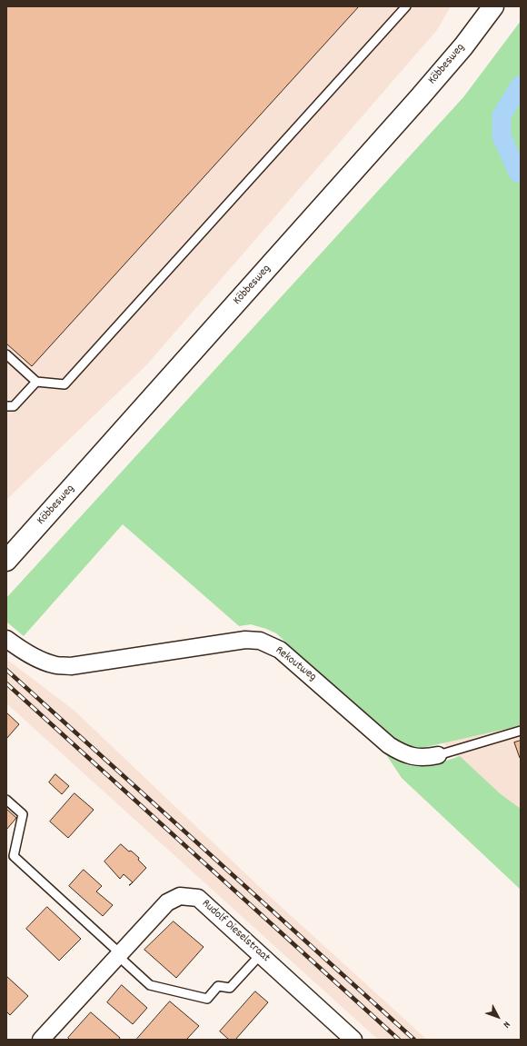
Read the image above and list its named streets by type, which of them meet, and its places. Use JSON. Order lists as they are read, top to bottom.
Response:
{
  "streets": {
    "main road": ["Köbbesweg"],
    "street": ["Rekoutweg", "Rudolf Dieselstraat"]
  },
  "north": "bottom right"
}
